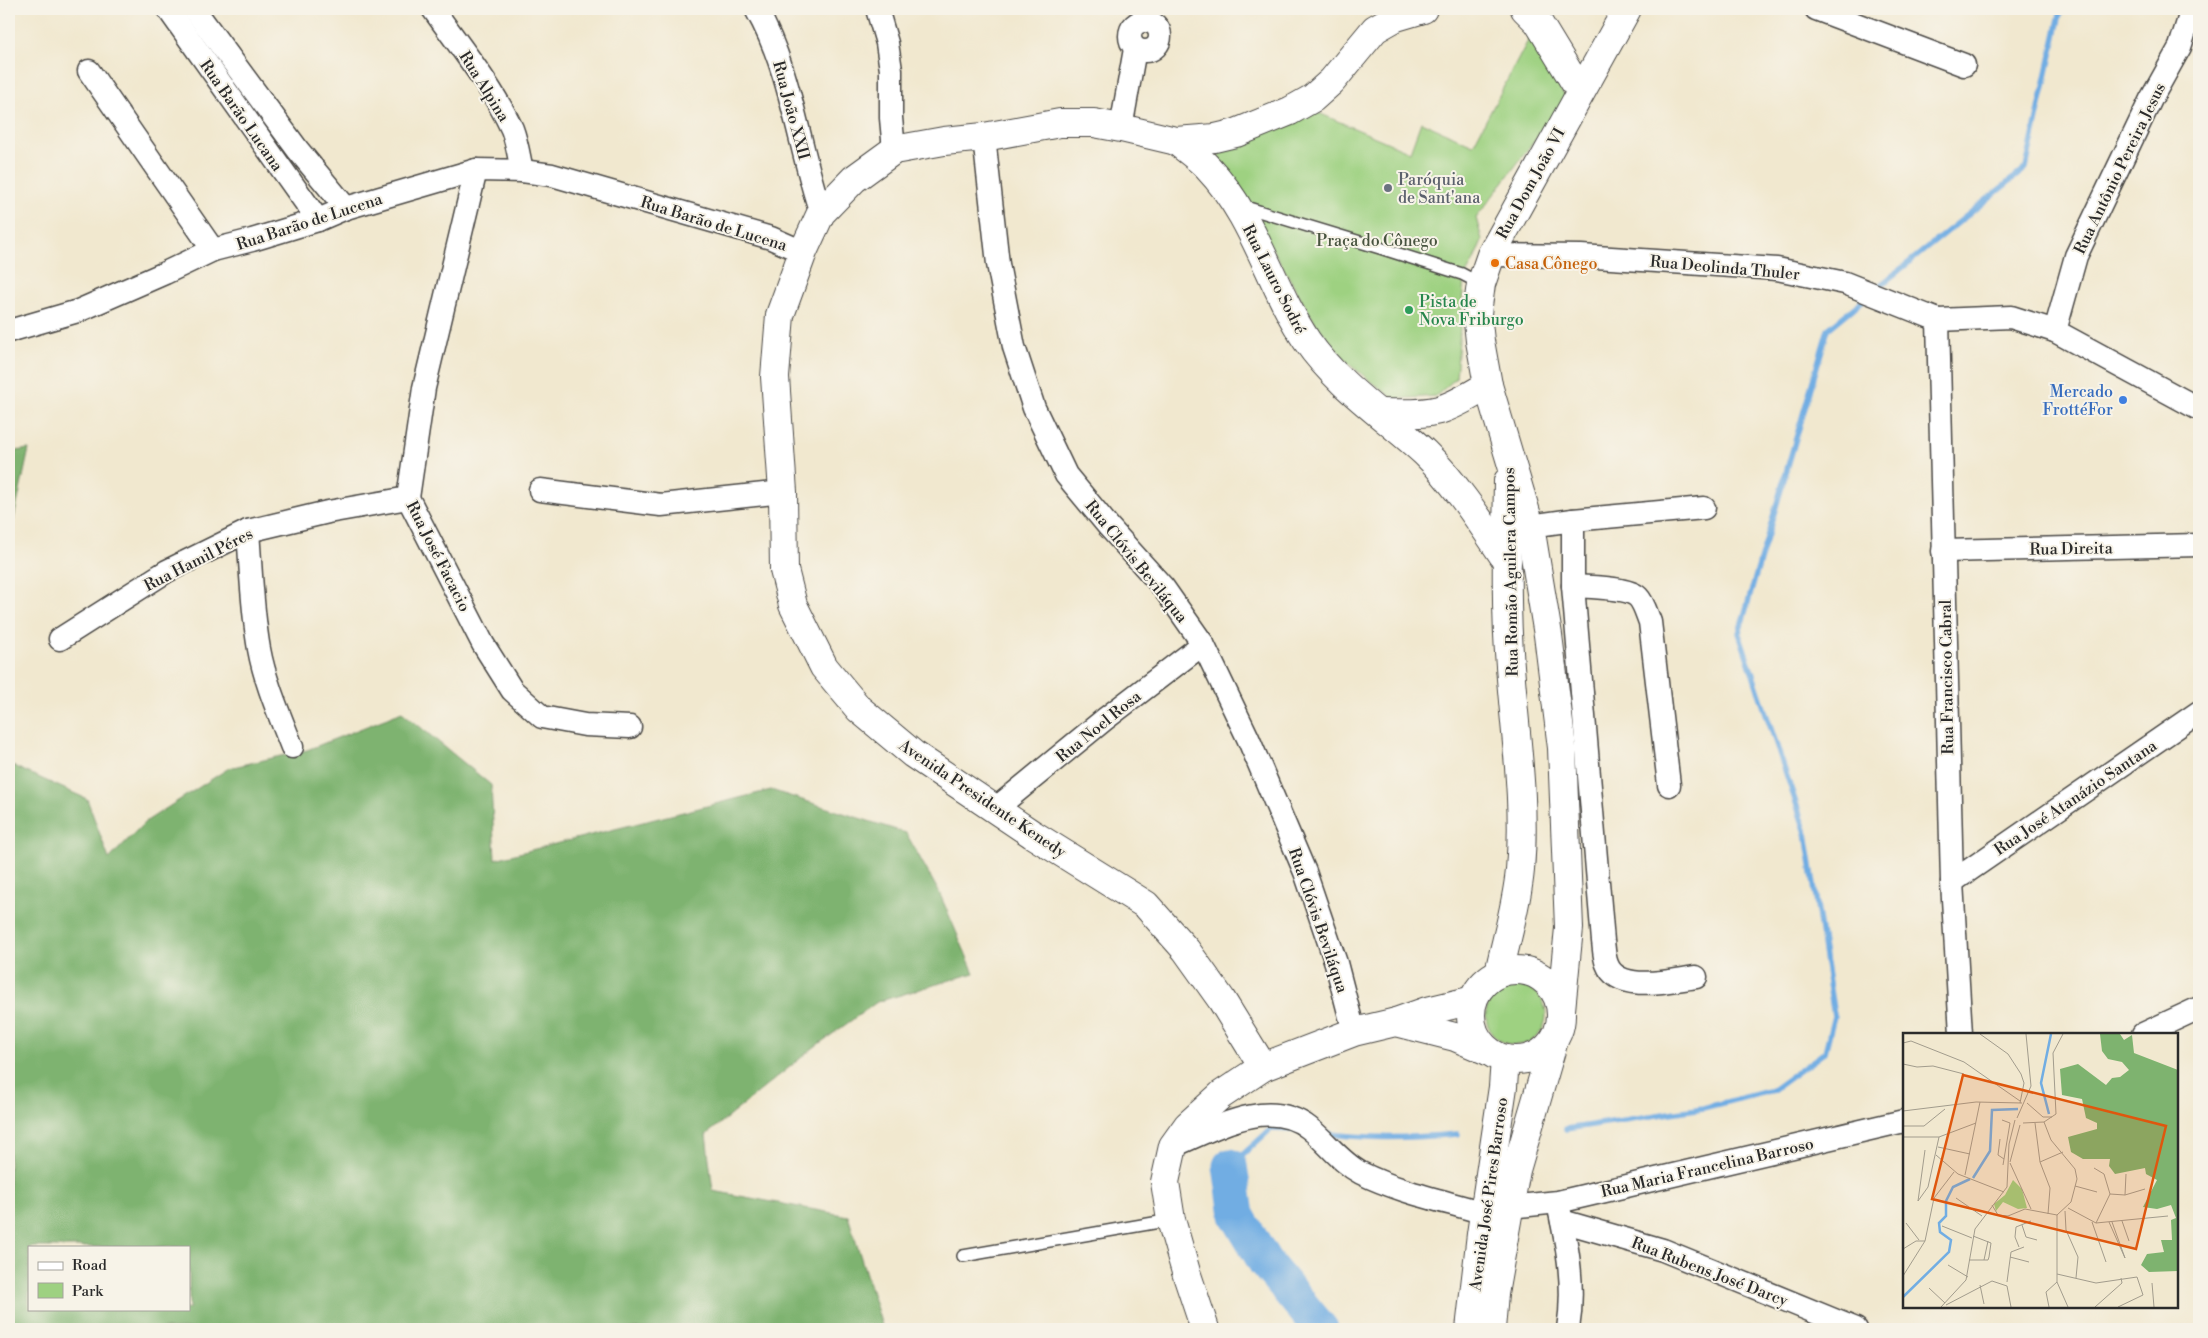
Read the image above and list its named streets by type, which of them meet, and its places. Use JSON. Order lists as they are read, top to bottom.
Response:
{
  "streets": {
    "street": [
      "Rua Alpina",
      "Rua João XXII",
      "Rua Barão Lucana",
      "Rua Antônio Pereira Jesus",
      "Rua Dom João VI",
      "Rua Barão de Lucena",
      "Rua Deolinda Thuler",
      "Rua Lauro Sodré",
      "Rua Direita",
      "Rua José Facacio",
      "Rua Hamil Péres",
      "Rua Clóvis Beviláqua",
      "Rua Romão Aguilera Campos",
      "Rua Francisco Cabral",
      "Rua Noel Rosa",
      "Rua José Atanázio Santana",
      "Avenida Presidente Kenedy",
      "Rua Maria Francelina Barroso",
      "Avenida José Pires Barroso",
      "Rua Rubens José Darcy"
    ]
  },
  "crossings": [
    ["Rua Alpina", "Rua Barão de Lucena"],
    ["Rua João XXII", "Rua Barão de Lucena"],
    ["Rua Barão Lucana", "Rua Barão de Lucena"],
    ["Rua Antônio Pereira Jesus", "Rua Deolinda Thuler"],
    ["Rua Dom João VI", "Rua Deolinda Thuler"],
    ["Rua Dom João VI", "Rua Romão Aguilera Campos"],
    ["Rua Barão de Lucena", "Rua Lauro Sodré"],
    ["Rua Barão de Lucena", "Rua José Facacio"],
    ["Rua Barão de Lucena", "Rua Clóvis Beviláqua"],
    ["Rua Barão de Lucena", "Avenida Presidente Kenedy"],
    ["Rua Deolinda Thuler", "Rua Francisco Cabral"],
    ["Rua Lauro Sodré", "Rua Romão Aguilera Campos"],
    ["Rua Direita", "Rua Francisco Cabral"],
    ["Rua José Facacio", "Rua Hamil Péres"],
    ["Rua Clóvis Beviláqua", "Rua Noel Rosa"],
    ["Rua Romão Aguilera Campos", "Avenida José Pires Barroso"],
    ["Rua Francisco Cabral", "Rua José Atanázio Santana"],
    ["Rua Noel Rosa", "Avenida Presidente Kenedy"],
    ["Rua Maria Francelina Barroso", "Avenida José Pires Barroso"],
    ["Rua Maria Francelina Barroso", "Rua Rubens José Darcy"]
  ],
  "parks": ["Praça do Cônego"],
  "places": [
    "Paróquia de Sant'ana",
    "Casa Cônego",
    "Pista de Nova Friburgo",
    "Mercado FrottéFor"
  ],
  "legend": ["Road", "Park"]
}
